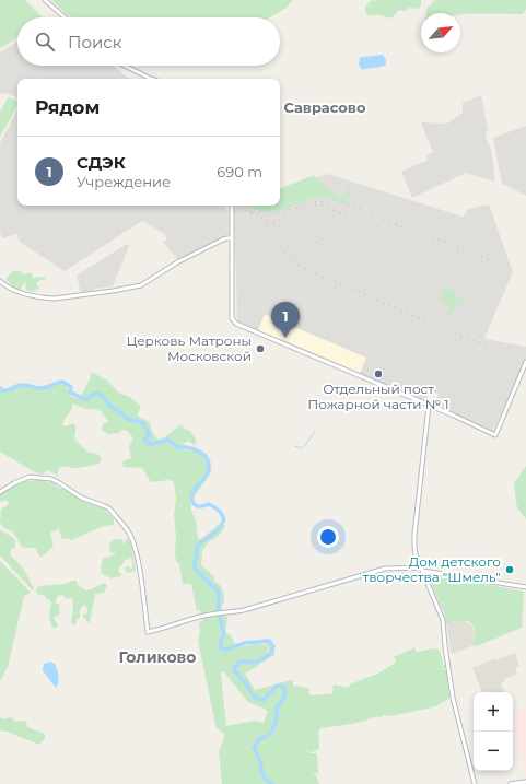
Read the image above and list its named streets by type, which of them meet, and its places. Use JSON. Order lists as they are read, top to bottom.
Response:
{
  "districts": ["Саврасово", "Голиково"],
  "places": ["Церковь Матроны Московской", "Отдельный пост Пожарной части № 1", "Дом детского творчества \"Шмель\""],
  "north": "top right",
  "page": {
    "search": "Поиск",
    "heading": "Рядом",
    "list": [
      {
        "mark": "1",
        "name": "СДЭК",
        "note": "Учреждение",
        "value": "690 m"
      }
    ],
    "pins": "1",
    "map_buttons": ["+", "−"]
  }
}
